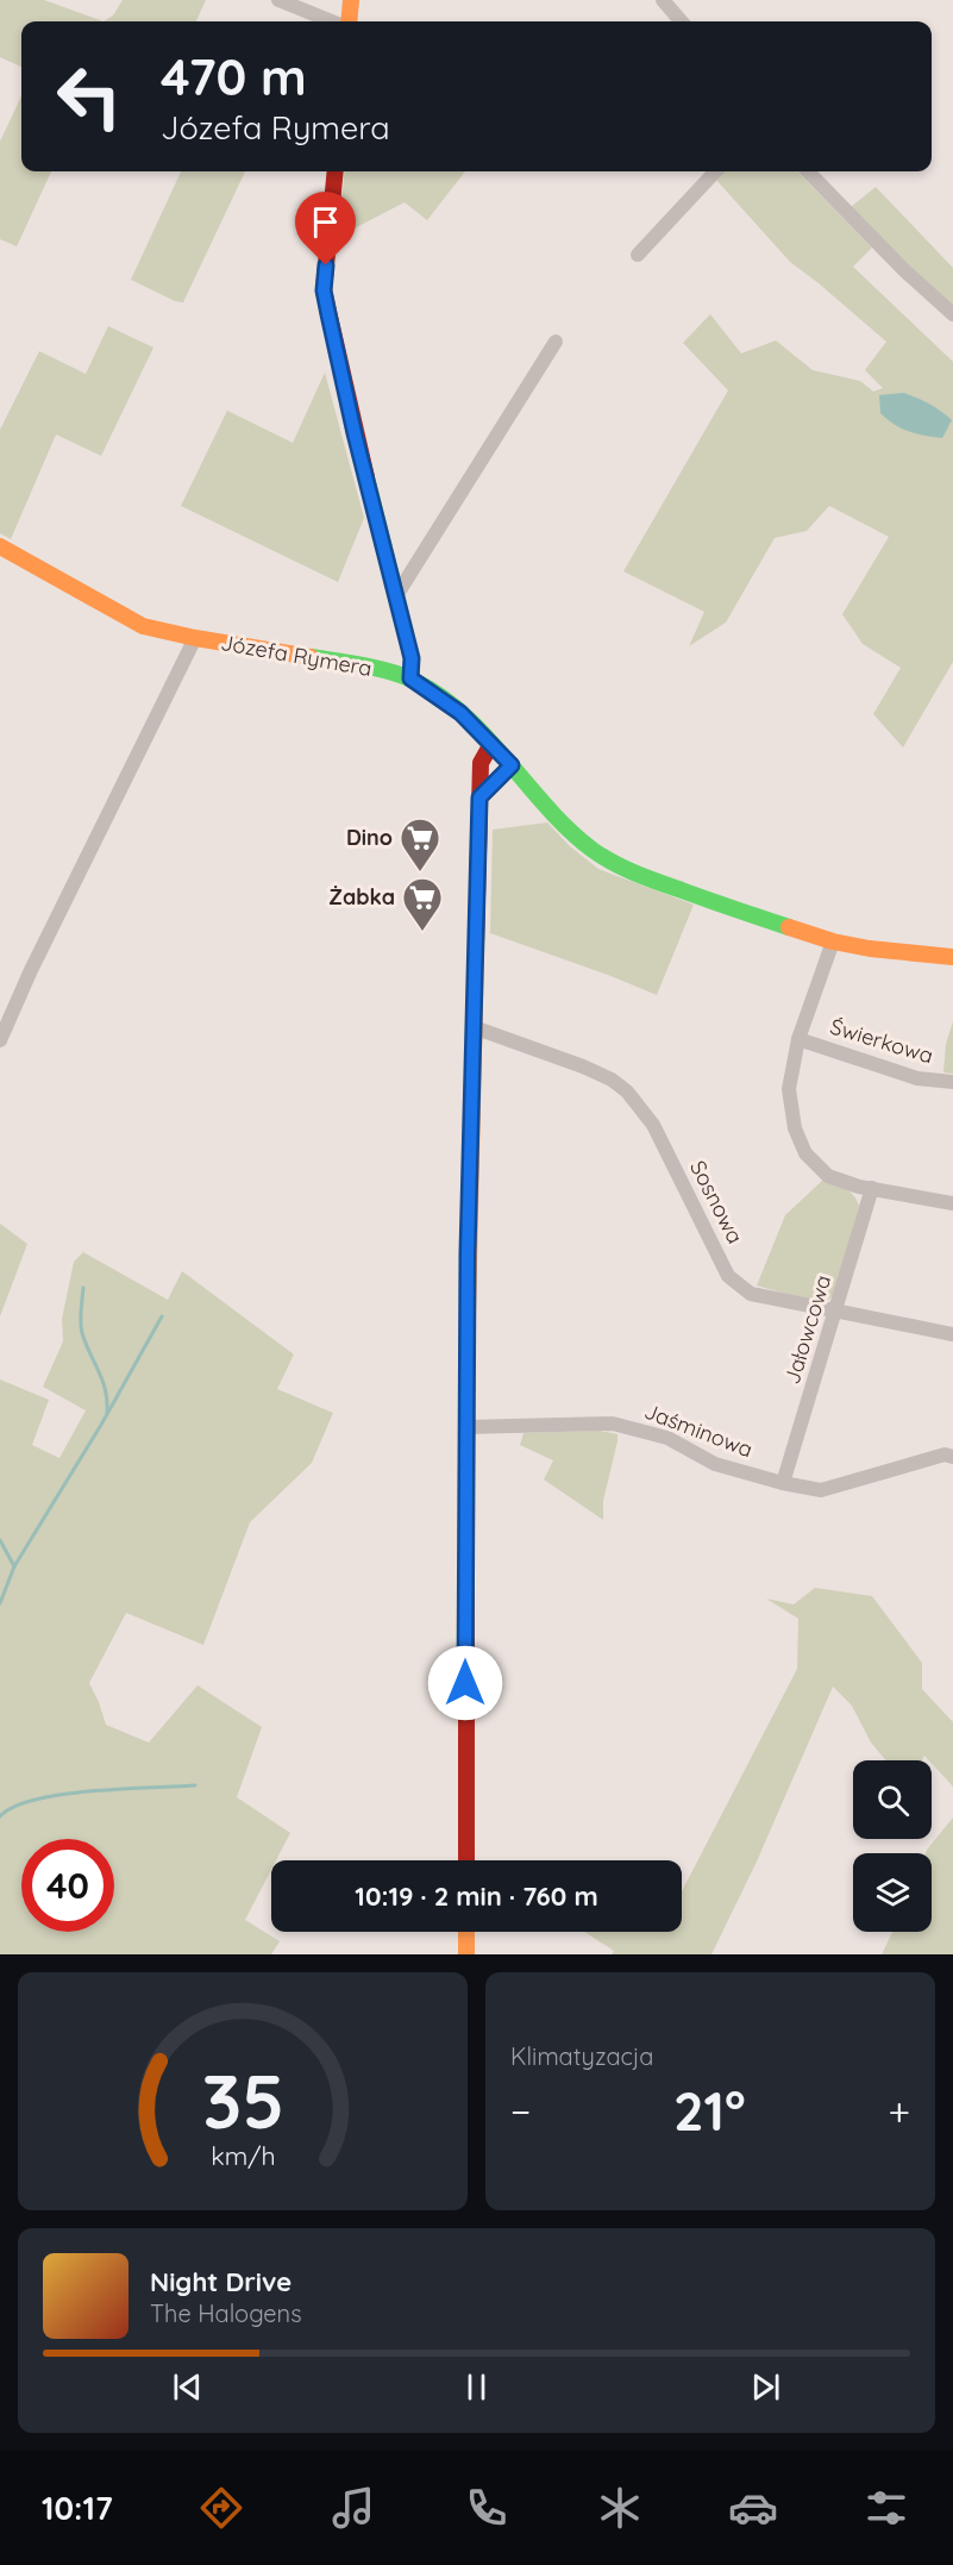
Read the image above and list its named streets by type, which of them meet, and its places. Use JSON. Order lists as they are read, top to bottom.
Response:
{
  "streets": {
    "street": [
      "Józefa Rymera",
      "Świerkowa",
      "Sosnowa",
      "Jałowcowa",
      "Jaśminowa"
    ]
  },
  "crossings": [
    ["Sosnowa", "Jałowcowa"],
    ["Jałowcowa", "Jaśminowa"]
  ],
  "places": {
    "supermarket": ["Dino", "Żabka"]
  },
  "page": {
    "turn": ["470 m", "Józefa Rymera"],
    "limit": "40",
    "trip": "10:19 · 2 min · 760 m",
    "tile": "Klimatyzacja",
    "heat": ["−", "21°", "+"],
    "song": ["Night Drive", "The Halogens"],
    "tabs": "10:17",
    "gauge": ["35", "km/h"]
  }
}
